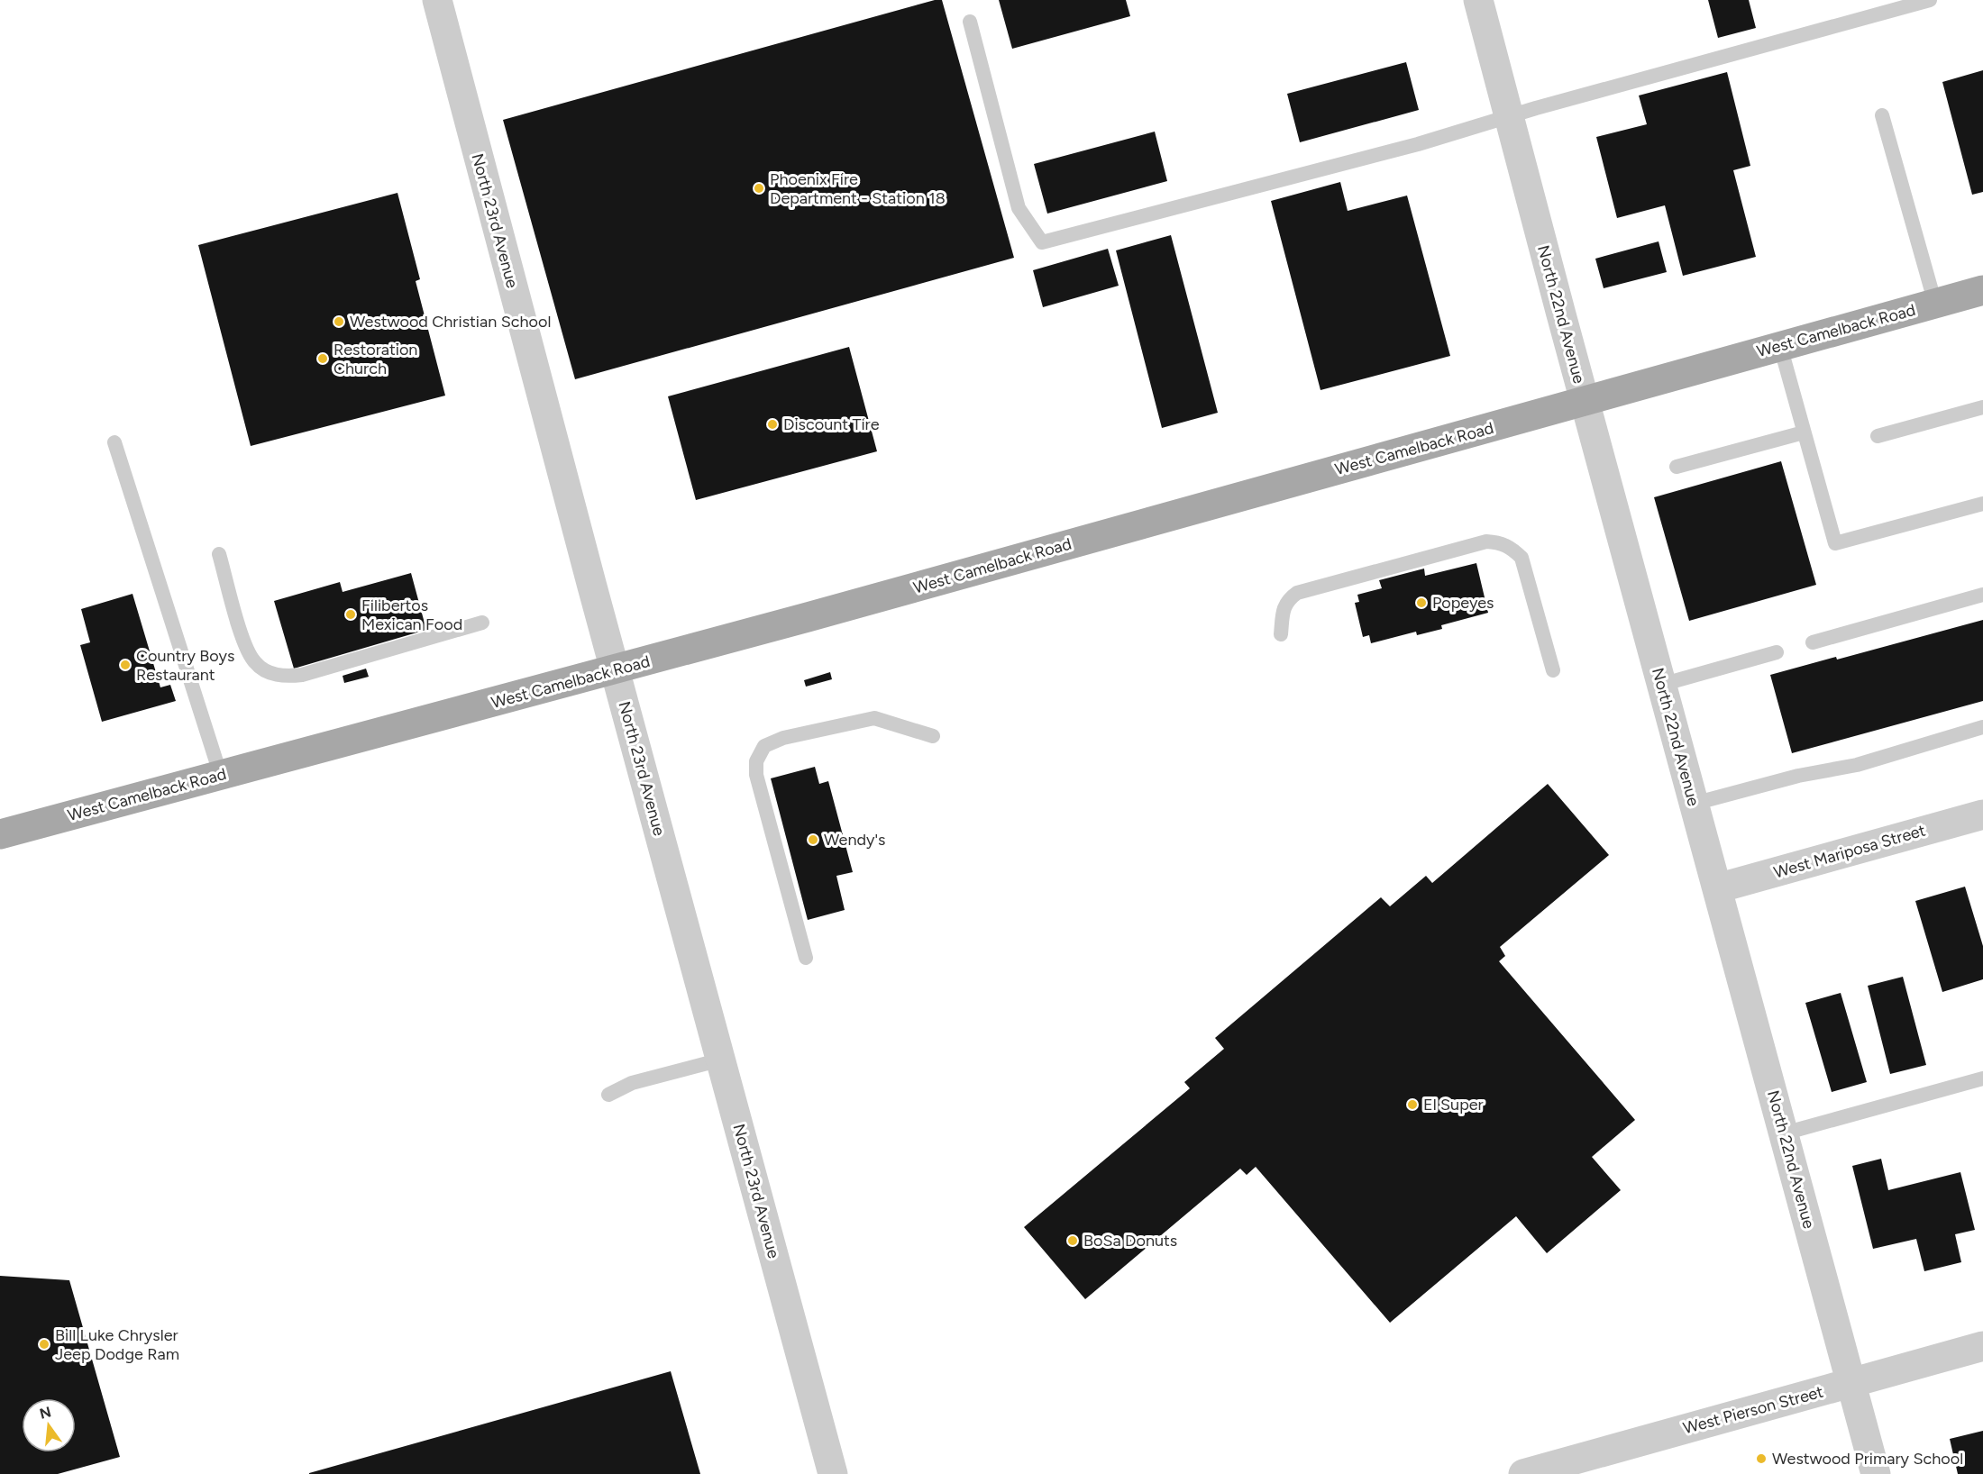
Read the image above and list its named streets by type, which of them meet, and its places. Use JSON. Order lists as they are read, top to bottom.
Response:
{
  "streets": {
    "main road": ["West Camelback Road"],
    "street": [
      "North 23rd Avenue",
      "North 22nd Avenue",
      "West Mariposa Street",
      "West Pierson Street"
    ]
  },
  "crossings": [
    ["North 23rd Avenue", "West Camelback Road"],
    ["North 22nd Avenue", "West Camelback Road"],
    ["North 22nd Avenue", "West Mariposa Street"],
    ["North 22nd Avenue", "West Pierson Street"]
  ],
  "places": [
    "Phoenix Fire Department - Station 18",
    "Westwood Christian School",
    "Restoration Church",
    "Discount Tire",
    "Popeyes",
    "Filibertos Mexican Food",
    "Country Boys Restaurant",
    "Wendy's",
    "El Super",
    "BoSa Donuts",
    "Bill Luke Chrysler Jeep Dodge Ram",
    "Westwood Primary School"
  ],
  "north": "top"
}
